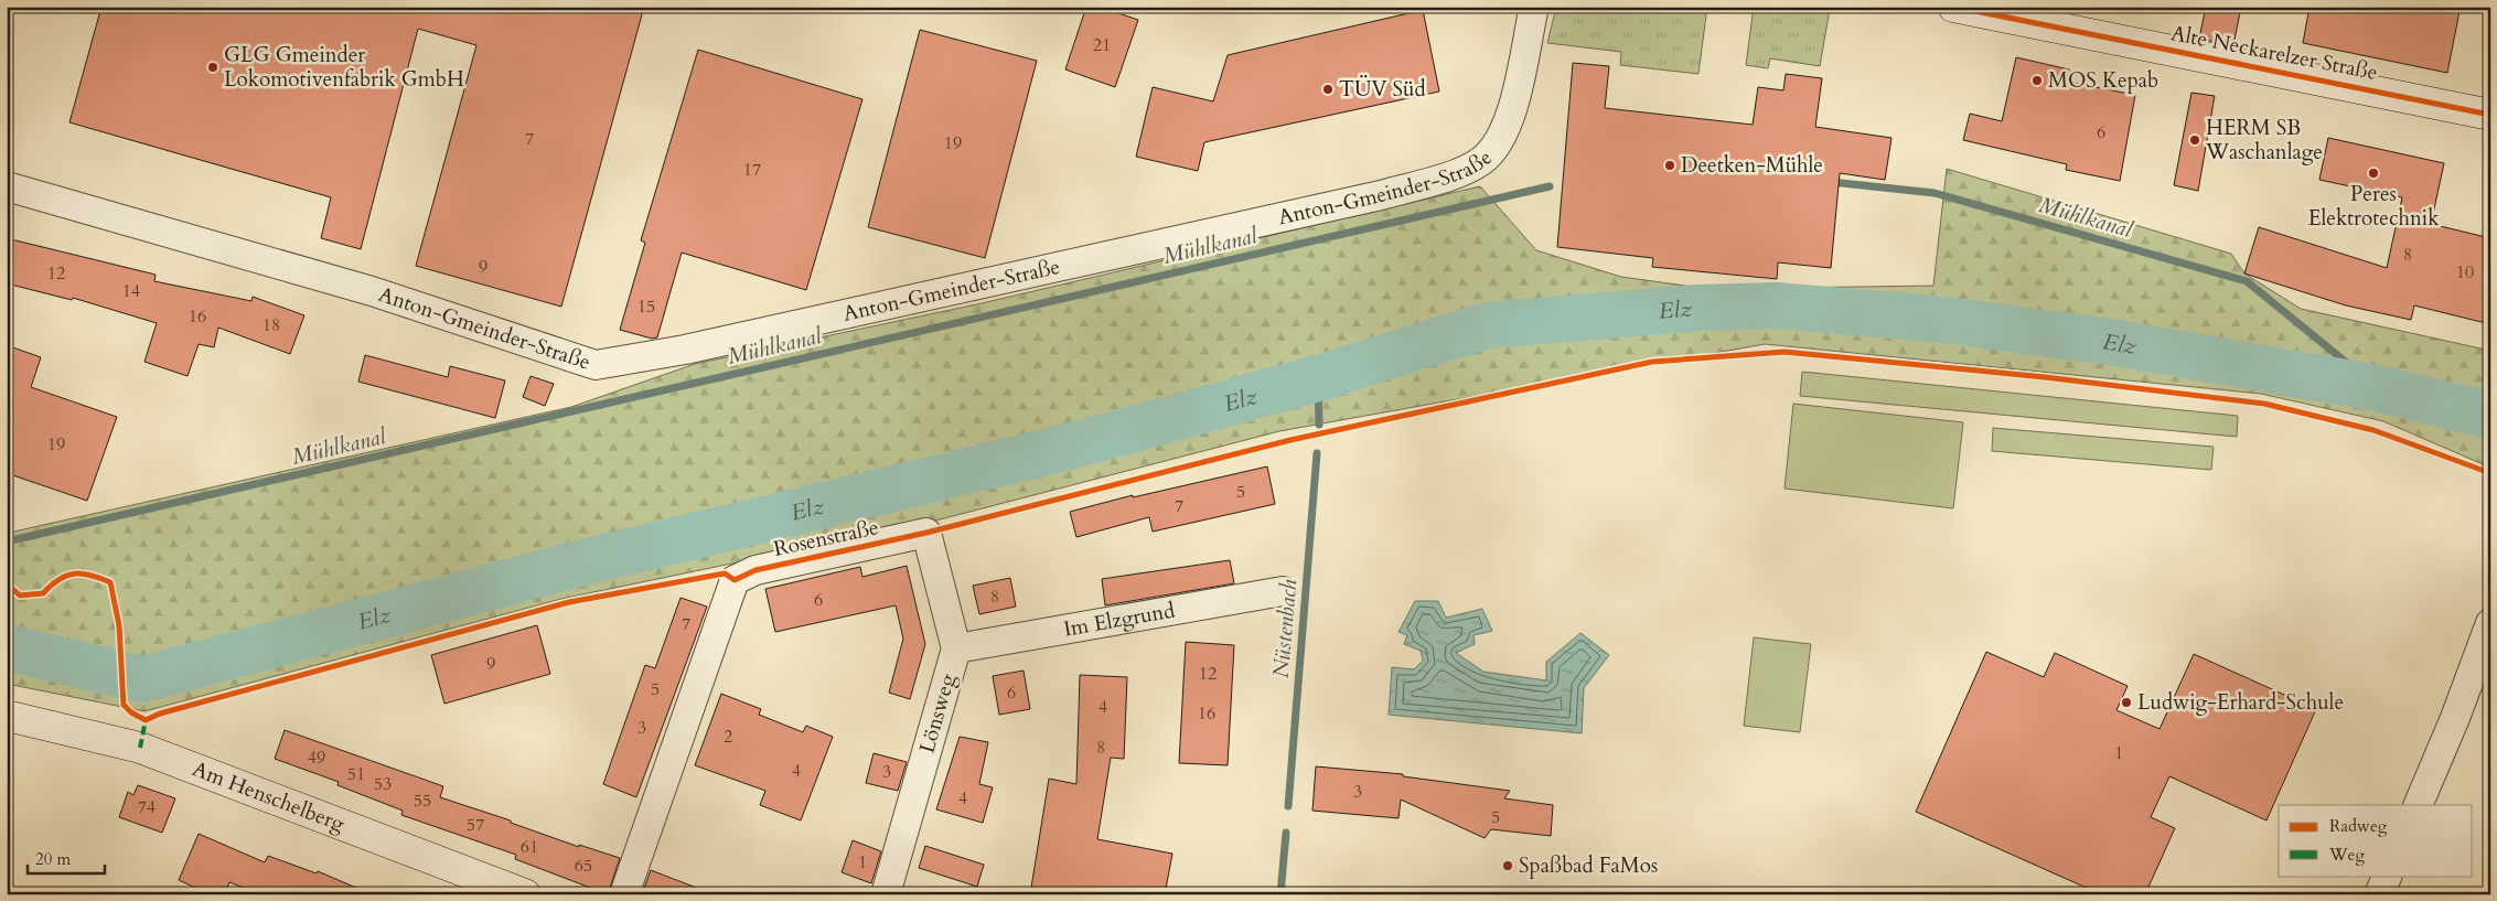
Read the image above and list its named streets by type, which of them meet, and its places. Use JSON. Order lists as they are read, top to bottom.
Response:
{
  "streets": {
    "street": [
      "Alte Neckarelzer Straße",
      "Anton-Gmeinder-Straße",
      "Rosenstraße",
      "Im Elzgrund",
      "Lönsweg",
      "Am Henschelberg"
    ]
  },
  "crossings": [
    ["Rosenstraße", "Lönsweg"],
    ["Im Elzgrund", "Lönsweg"]
  ],
  "water": ["Mühlkanal", "Elz", "Nüstenbach"],
  "places": [
    "GLG Gmeinder Lokomotivenfabrik GmbH",
    "MOS Kepab",
    "TÜV Süd",
    "HERM SB Waschanlage",
    "Deetken-Mühle",
    "Peres Elektrotechnik",
    "Ludwig-Erhard-Schule",
    "Spaßbad FaMos"
  ],
  "house_numbers": [
    "21",
    "6",
    "7",
    "19",
    "17",
    "8",
    "9",
    "10",
    "12",
    "14",
    "15",
    "16",
    "18",
    "19",
    "5",
    "7",
    "8",
    "6",
    "7",
    "9",
    "12",
    "5",
    "6",
    "4",
    "16",
    "3",
    "2",
    "8",
    "1",
    "49",
    "4",
    "3",
    "51",
    "53",
    "3",
    "4",
    "55",
    "74",
    "5",
    "57",
    "61",
    "1",
    "65"
  ],
  "legend": ["Radweg", "Weg"],
  "scale_bar": "20 m"
}
